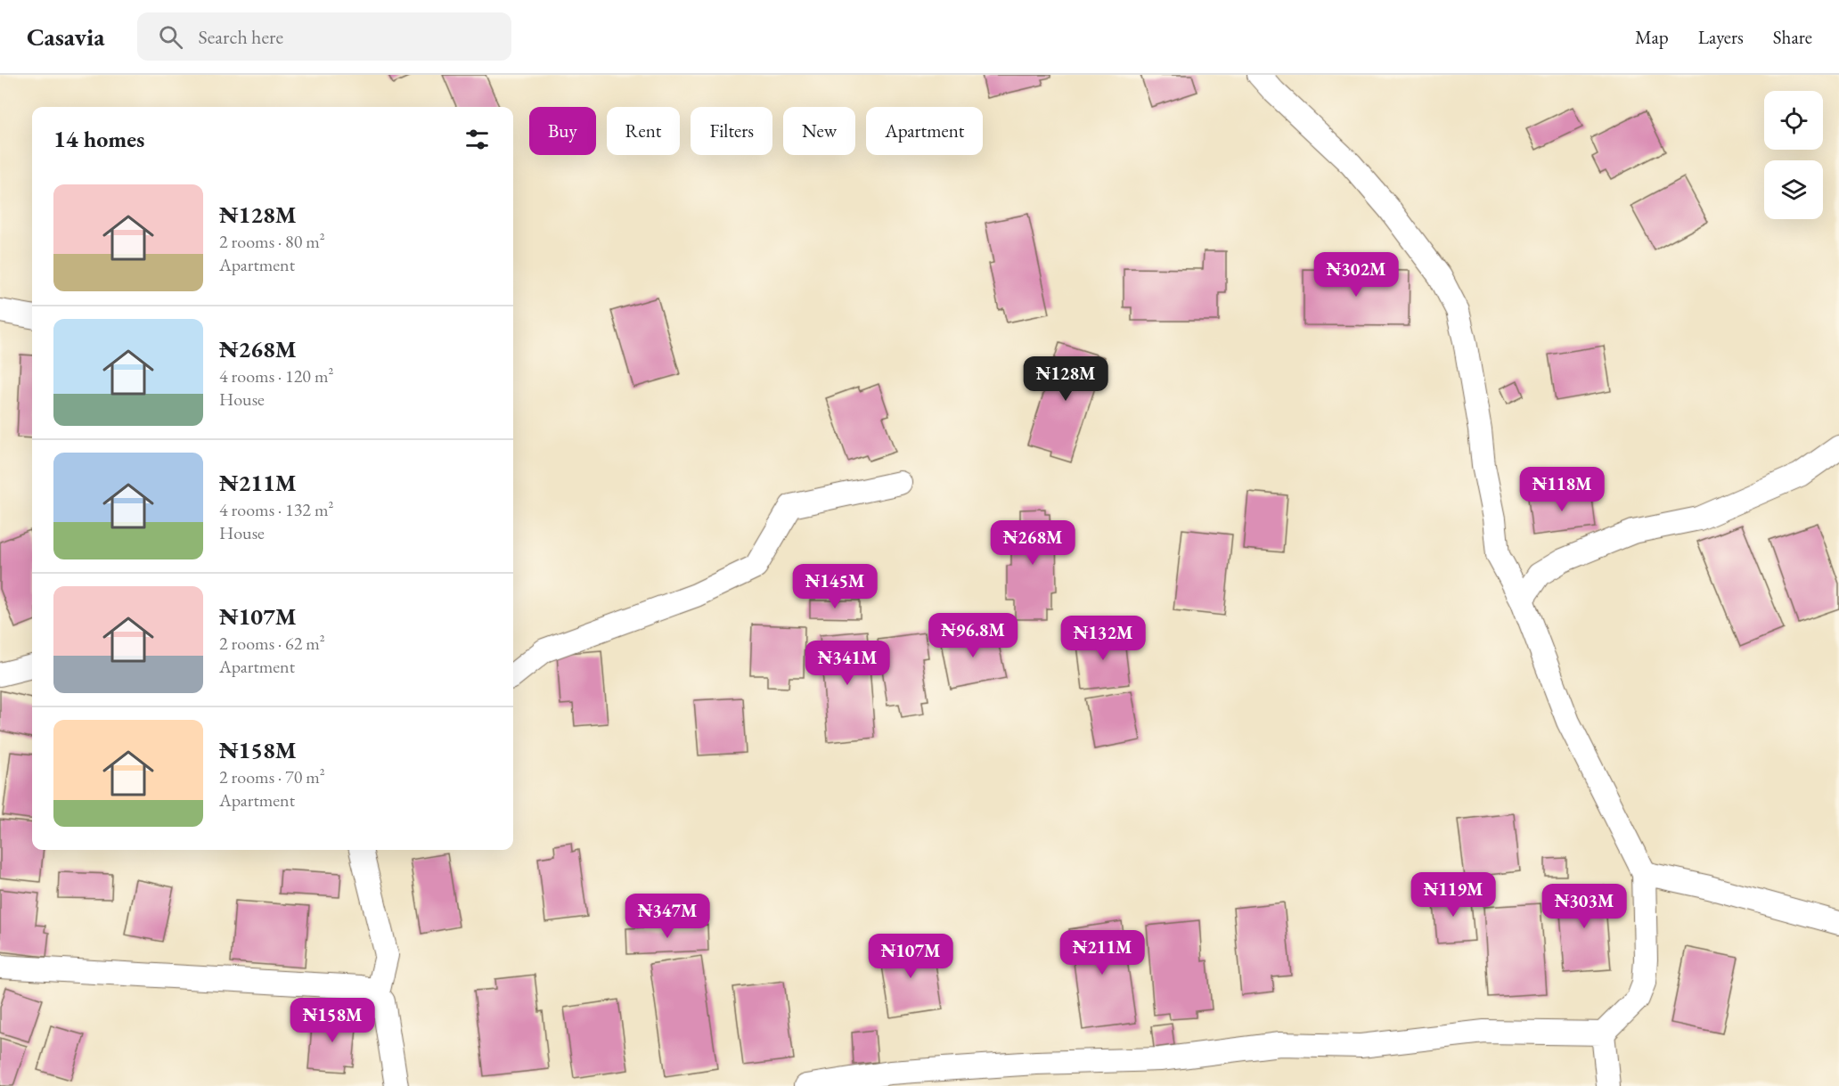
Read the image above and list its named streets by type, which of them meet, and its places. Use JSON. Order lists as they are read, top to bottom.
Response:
{
  "page": {
    "header": "Casavia",
    "search": "Search here",
    "nav": ["Map", "Layers", "Share"],
    "chip": [
      "Buy",
      "Rent",
      "Filters",
      "New",
      "Apartment"
    ],
    "heading": "14 homes",
    "list": [
      {
        "name": "₦128M",
        "note": "2 rooms · 80 m² · Apartment"
      },
      {
        "name": "₦268M",
        "note": "4 rooms · 120 m² · House"
      },
      {
        "name": "₦211M",
        "note": "4 rooms · 132 m² · House"
      },
      {
        "name": "₦107M",
        "note": "2 rooms · 62 m² · Apartment"
      },
      {
        "name": "₦158M",
        "note": "2 rooms · 70 m² · Apartment"
      }
    ],
    "price": [
      "₦302M",
      "₦128M",
      "₦118M",
      "₦268M",
      "₦145M",
      "₦96.8M",
      "₦132M",
      "₦341M",
      "₦119M",
      "₦303M",
      "₦347M",
      "₦211M",
      "₦107M",
      "₦158M"
    ]
  }
}
